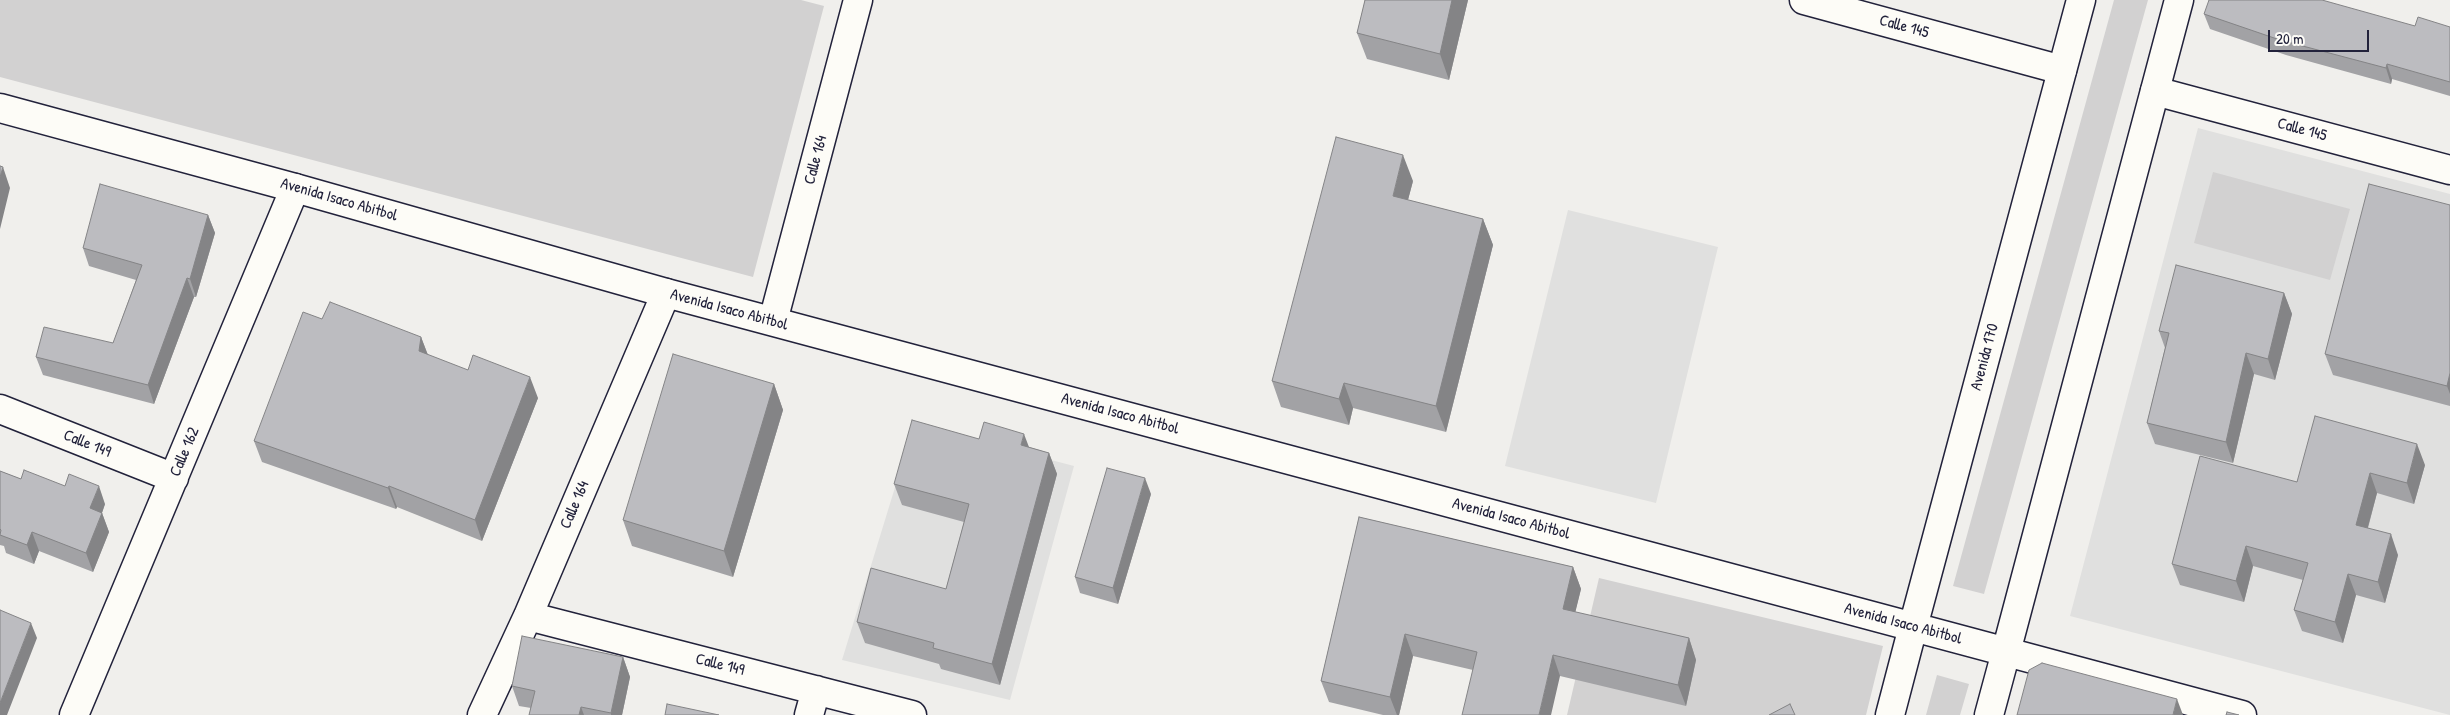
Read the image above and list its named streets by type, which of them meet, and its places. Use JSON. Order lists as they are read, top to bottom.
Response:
{
  "streets": {
    "main road": [
      "Calle 145",
      "Calle 164",
      "Avenida Isaco Abitbol",
      "Avenida 170",
      "Calle 149",
      "Calle 162"
    ]
  },
  "crossings": [
    ["Calle 145", "Avenida 170"],
    ["Calle 164", "Avenida Isaco Abitbol"],
    ["Calle 164", "Calle 149"],
    ["Avenida Isaco Abitbol", "Avenida 170"],
    ["Avenida Isaco Abitbol", "Calle 162"],
    ["Calle 149", "Calle 162"]
  ],
  "scale_bar": "20 m"
}
